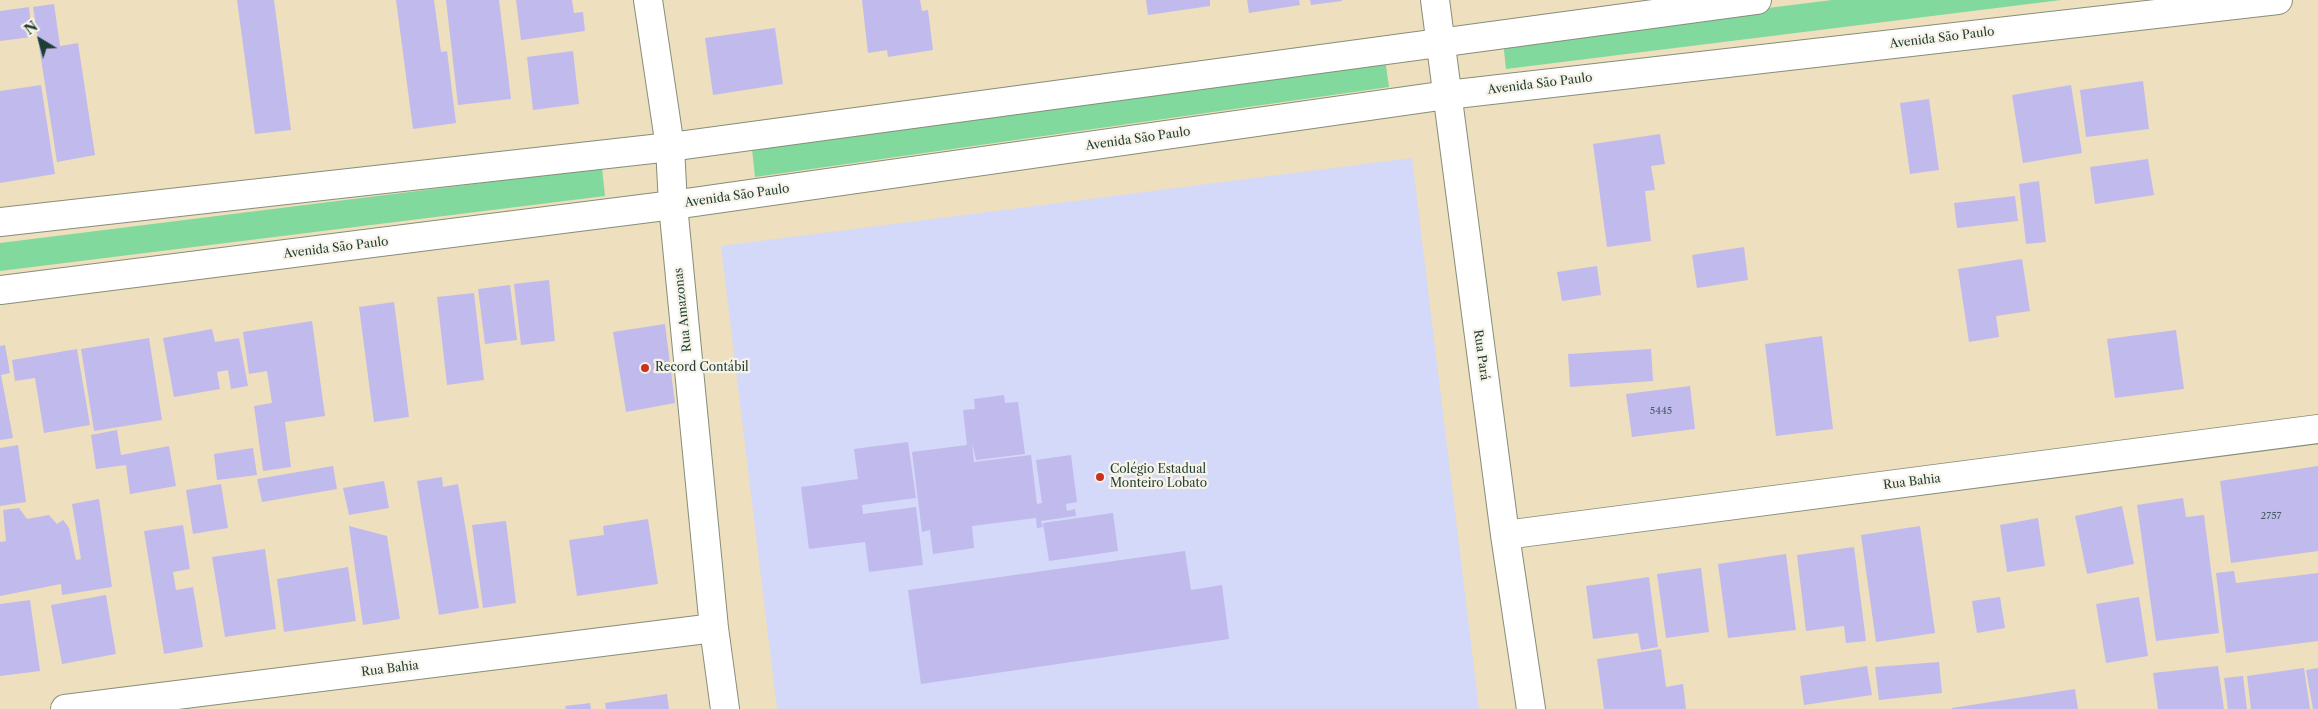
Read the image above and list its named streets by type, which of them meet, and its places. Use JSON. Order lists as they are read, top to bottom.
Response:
{
  "streets": {
    "street": [
      "Avenida São Paulo",
      "Rua Amazonas",
      "Rua Pará",
      "Rua Bahia"
    ]
  },
  "crossings": [
    ["Avenida São Paulo", "Rua Amazonas"],
    ["Avenida São Paulo", "Rua Pará"],
    ["Rua Amazonas", "Rua Bahia"],
    ["Rua Pará", "Rua Bahia"]
  ],
  "places": ["Record Contábil", "Colégio Estadual Monteiro Lobato"],
  "house_numbers": ["5445", "2757"],
  "north": "top left"
}
